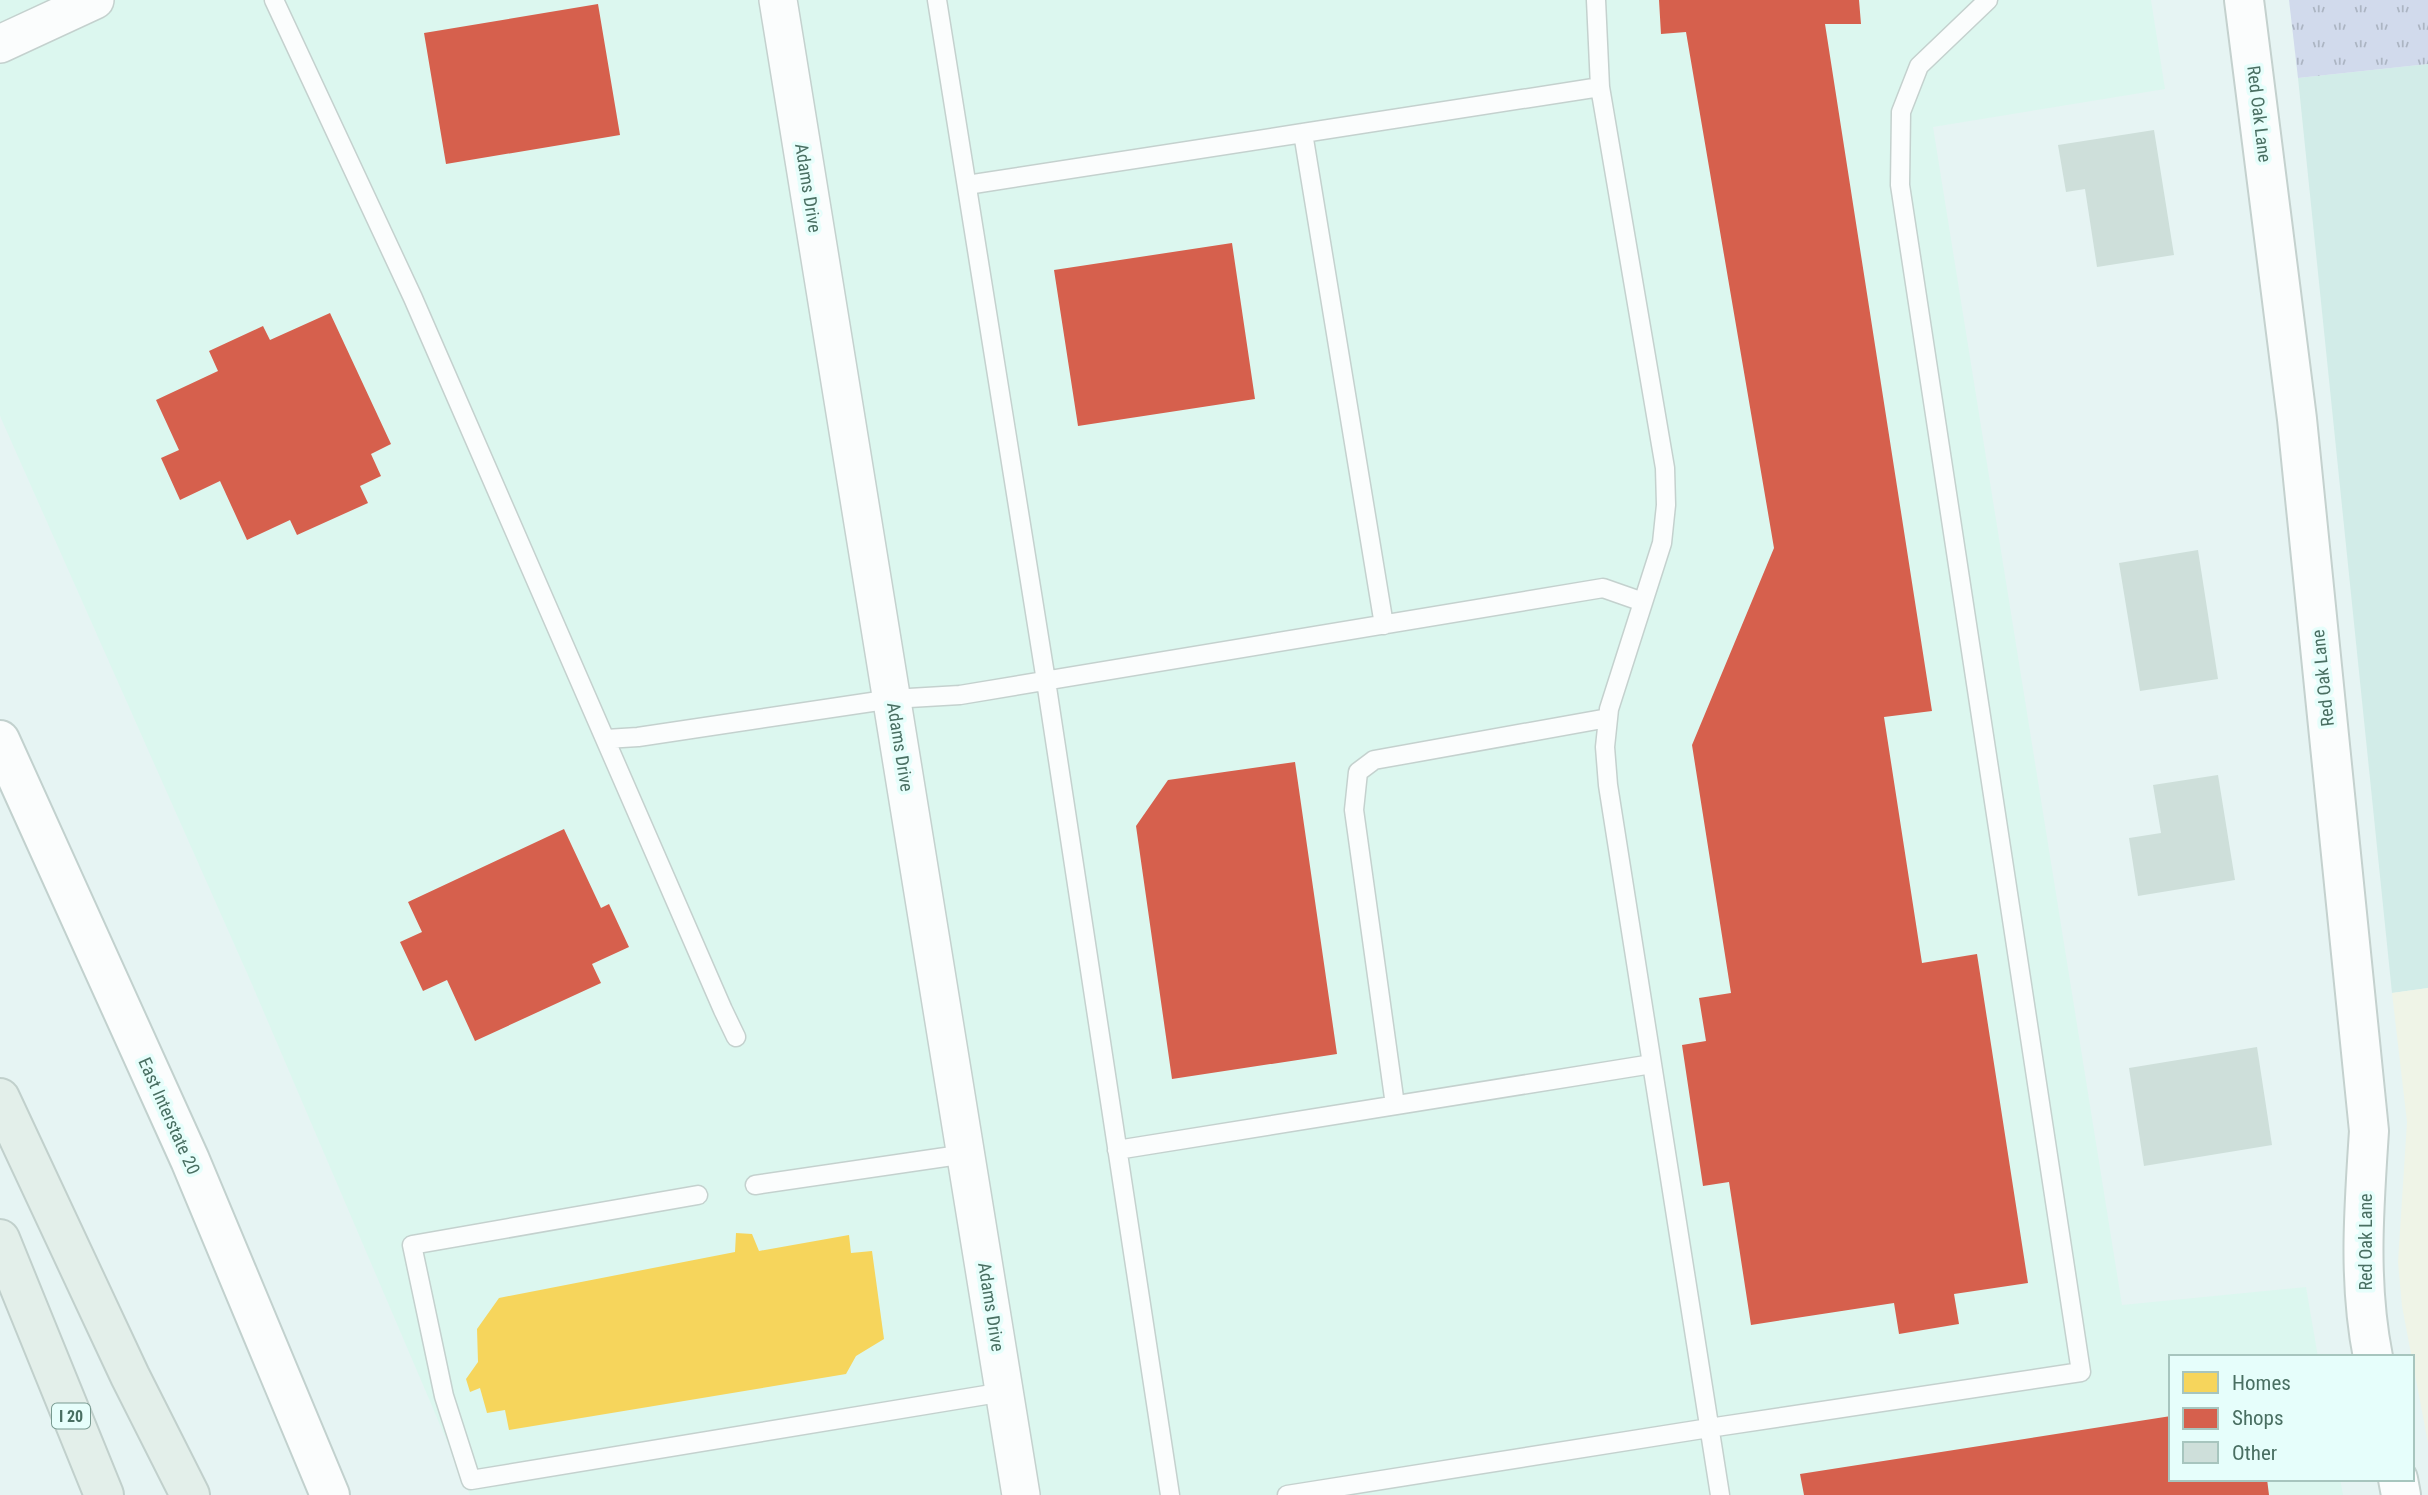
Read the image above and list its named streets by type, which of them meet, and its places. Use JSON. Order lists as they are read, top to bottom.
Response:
{
  "streets": {
    "highway": ["I 20"],
    "street": ["Red Oak Lane", "Adams Drive", "East Interstate 20"]
  },
  "legend": ["Homes", "Shops", "Other"]
}
